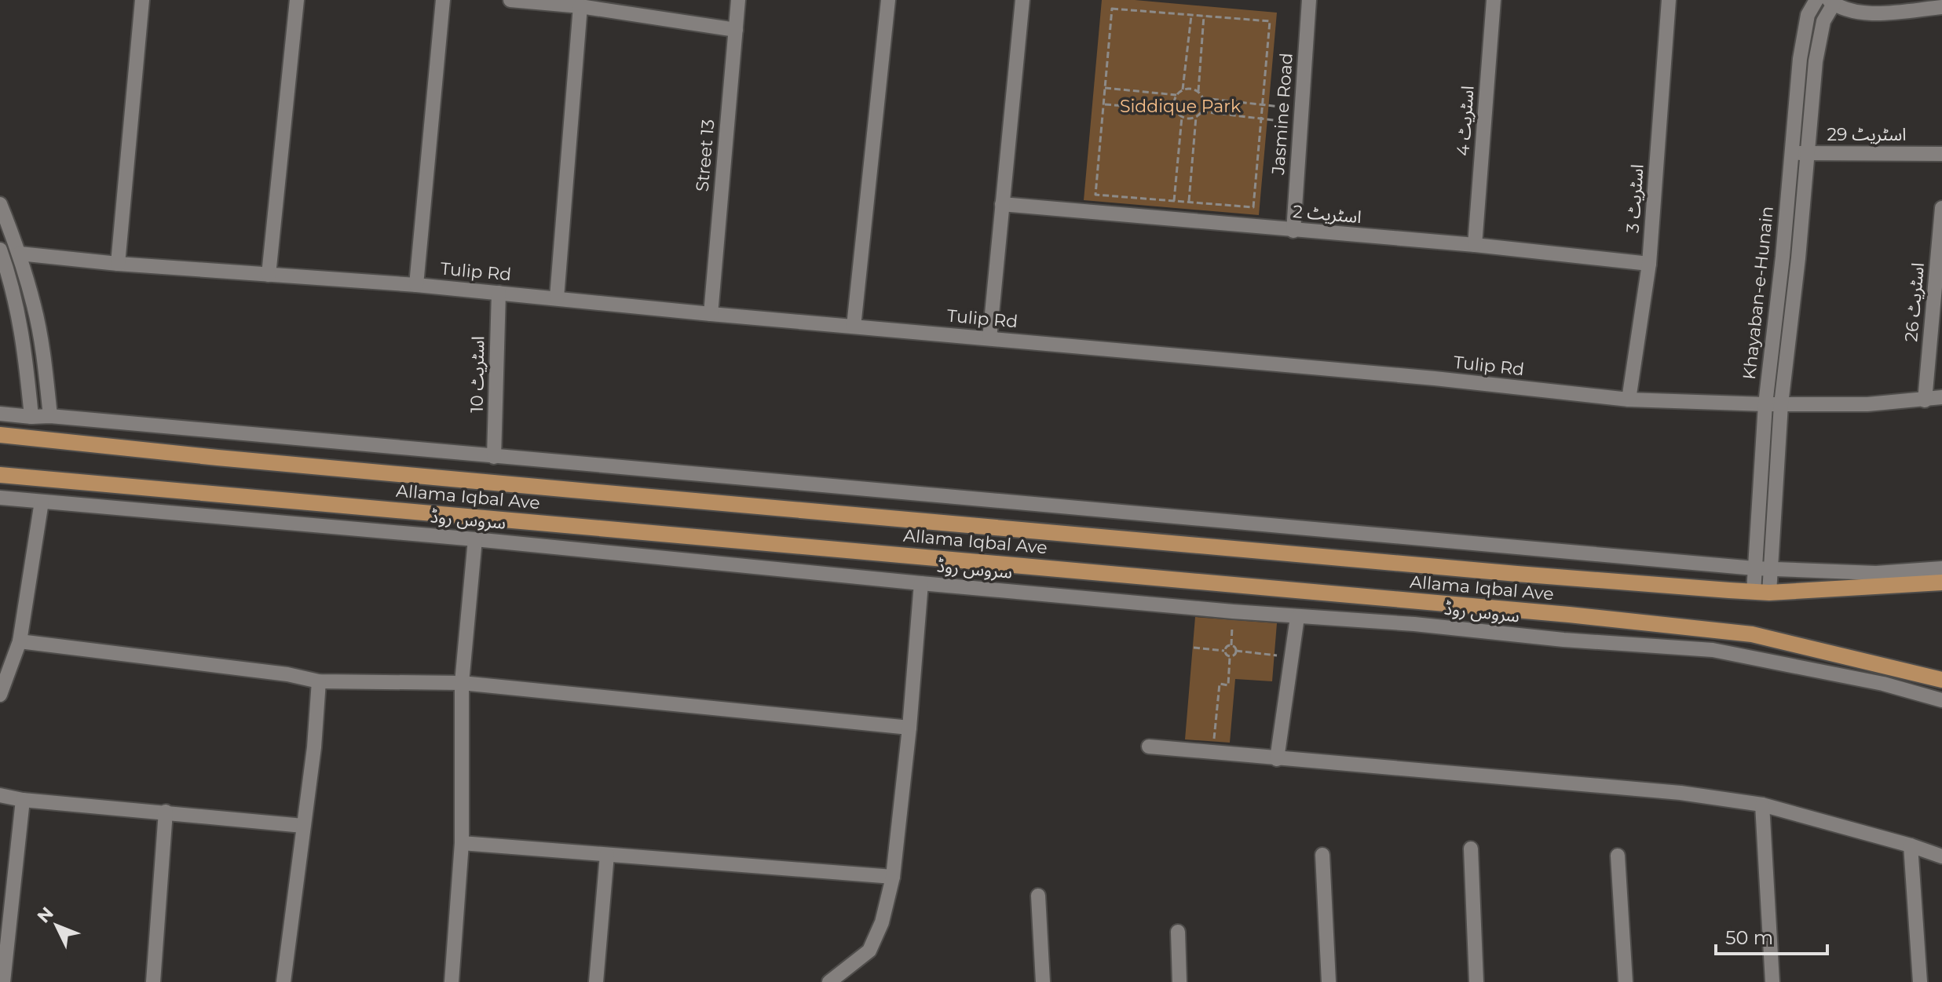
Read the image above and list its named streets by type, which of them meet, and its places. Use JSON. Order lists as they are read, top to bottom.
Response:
{
  "streets": {
    "main road": ["Allama Iqbal Ave"],
    "street": [
      "Jasmine Road",
      "اسٹریٹ 4",
      "اسٹریٹ 29",
      "Street 13",
      "اسٹریٹ 3",
      "اسٹریٹ 2",
      "Tulip Rd",
      "Khayaban-e-Hunain",
      "اسٹریٹ 26",
      "اسٹریٹ 10",
      "سروس روڈ"
    ]
  },
  "crossings": [
    ["Jasmine Road", "اسٹریٹ 2"],
    ["اسٹریٹ 4", "اسٹریٹ 2"],
    ["اسٹریٹ 29", "Khayaban-e-Hunain"],
    ["Street 13", "Tulip Rd"],
    ["اسٹریٹ 3", "اسٹریٹ 2"],
    ["اسٹریٹ 3", "Tulip Rd"],
    ["Tulip Rd", "Khayaban-e-Hunain"],
    ["Tulip Rd", "اسٹریٹ 26"],
    ["Tulip Rd", "اسٹریٹ 10"],
    ["Khayaban-e-Hunain", "Allama Iqbal Ave"]
  ],
  "parks": ["Siddique Park"],
  "scale_bar": "50 m",
  "north": "top left"
}
